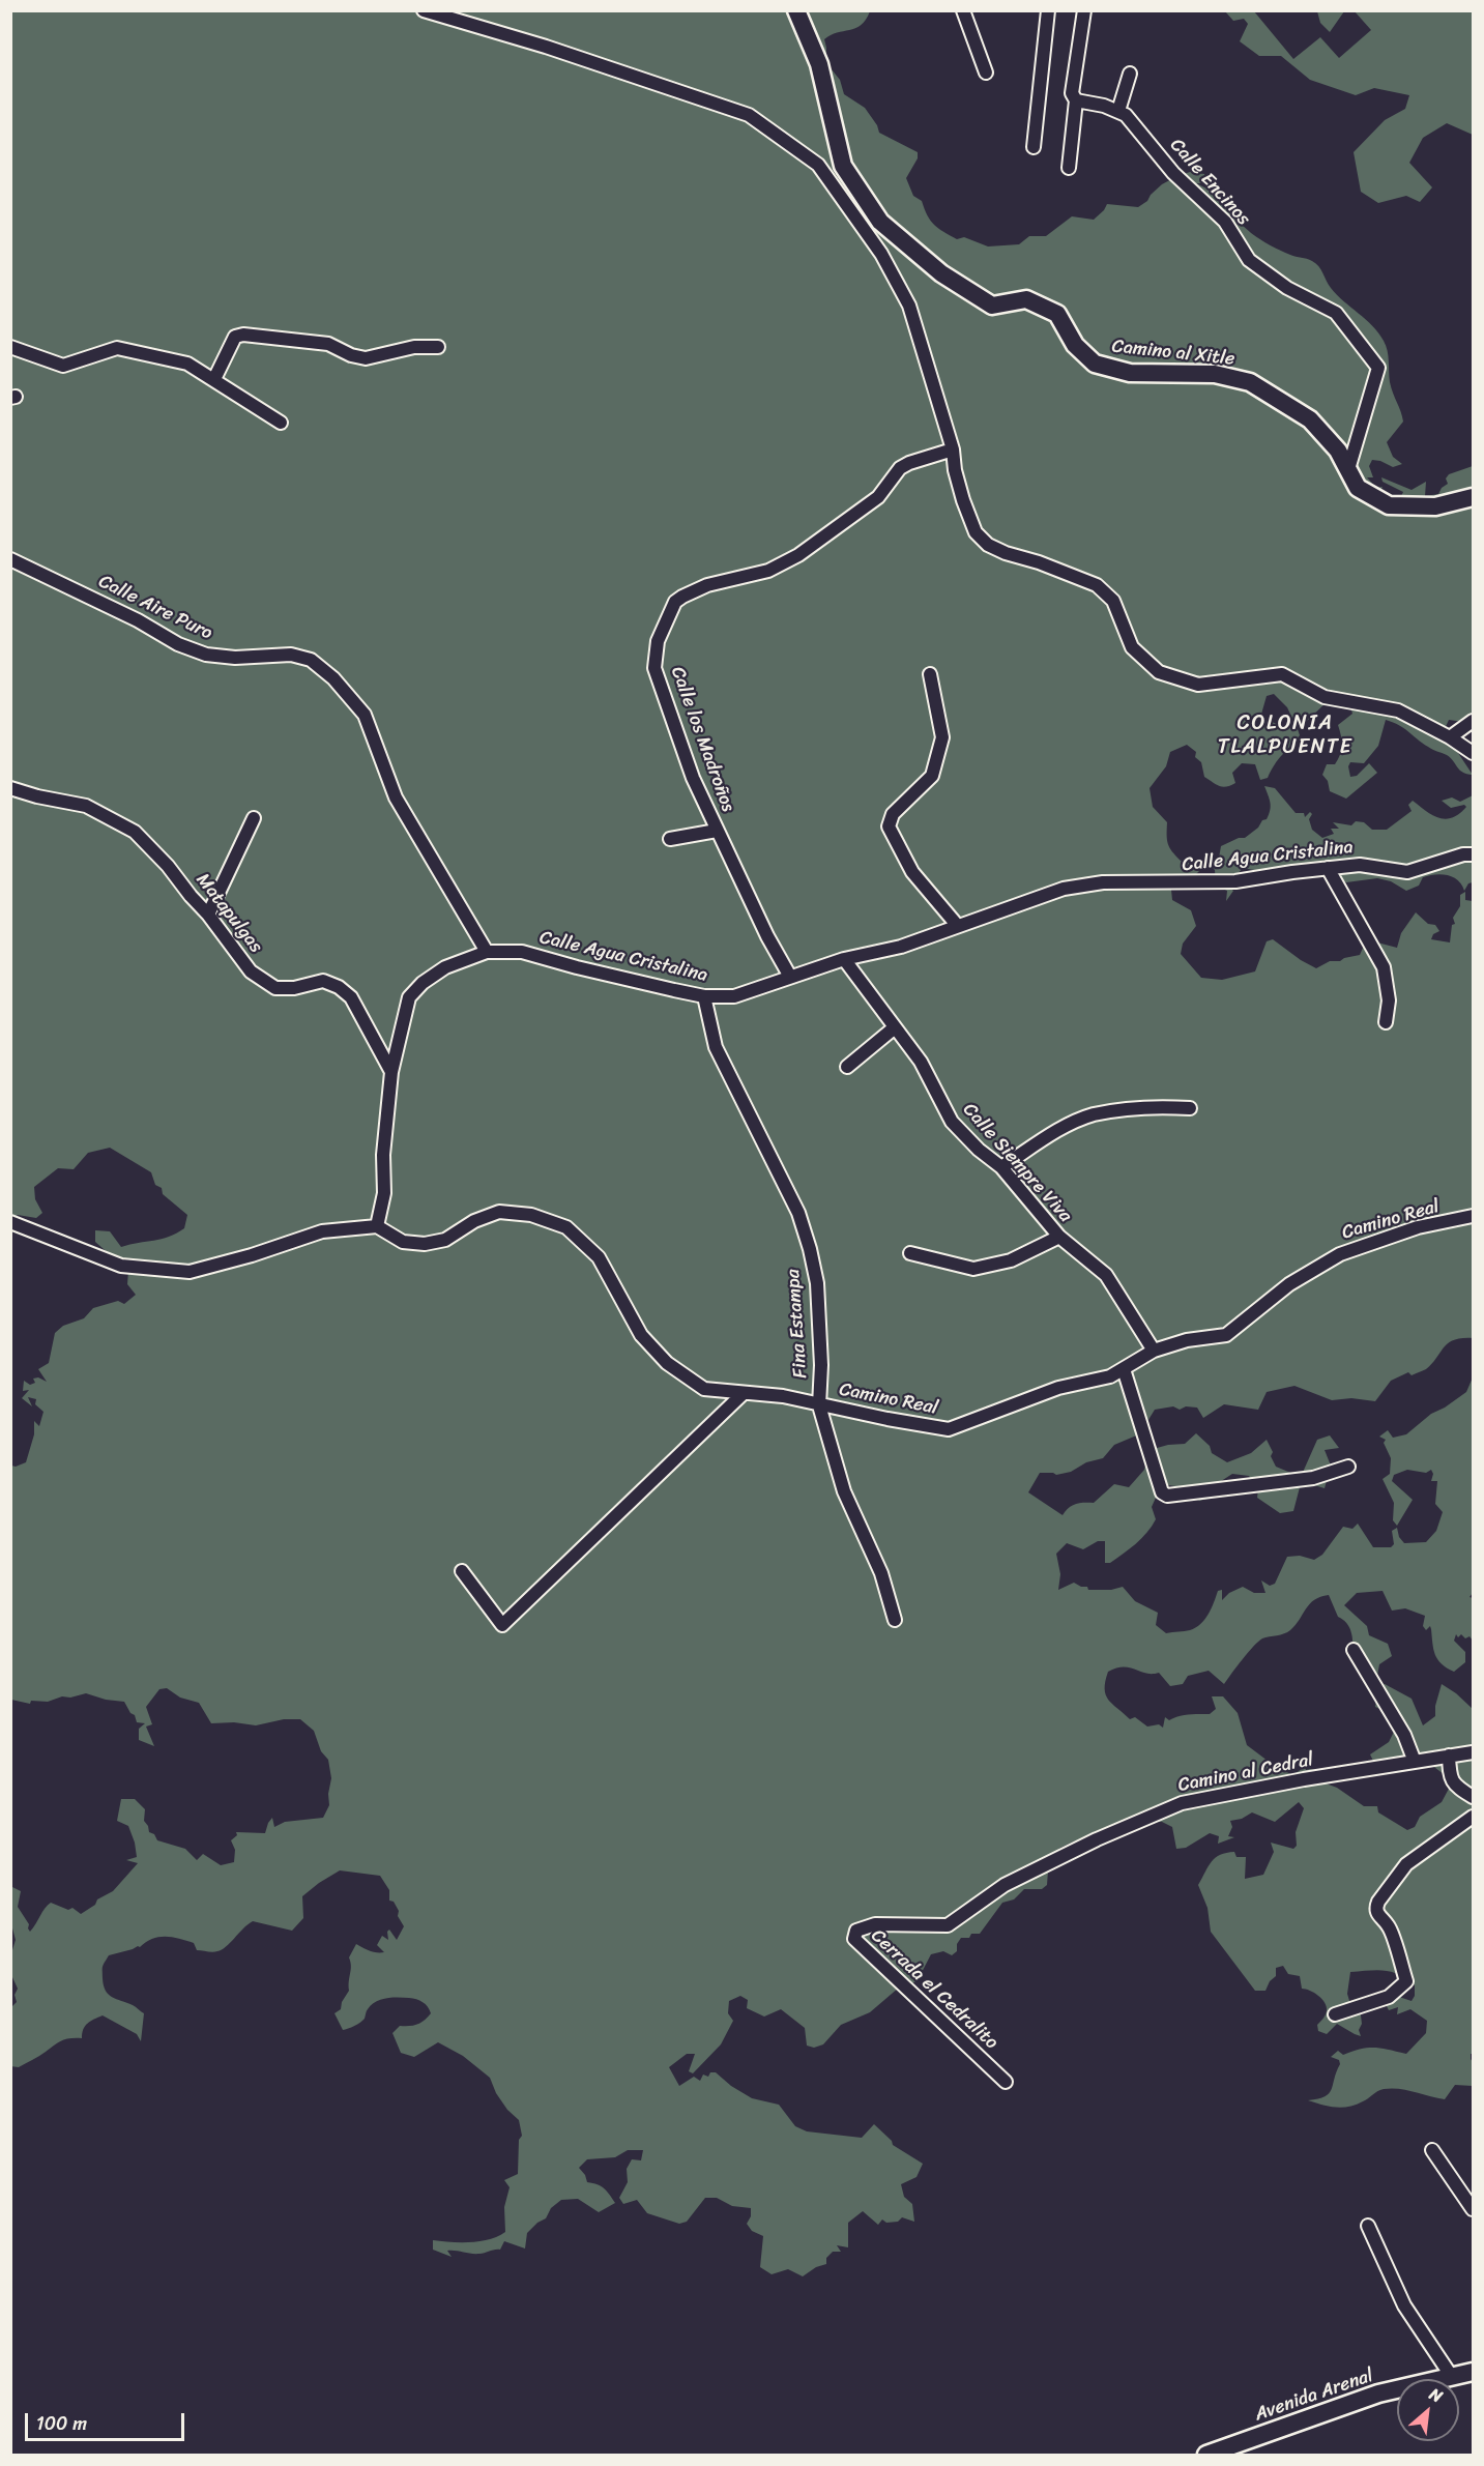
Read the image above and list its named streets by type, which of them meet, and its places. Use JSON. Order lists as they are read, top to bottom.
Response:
{
  "streets": {
    "street": [
      "Calle Encinos",
      "Camino al Xitle",
      "Calle Aire Puro",
      "Calle los Madroños",
      "Calle Agua Cristalina",
      "Matapulgas",
      "Calle Siempre Viva",
      "Camino Real",
      "Fina Estampa",
      "Camino al Cedral",
      "Cerrada el Cedralito",
      "Avenida Arenal"
    ]
  },
  "crossings": [
    ["Calle Encinos", "Camino al Xitle"],
    ["Calle Aire Puro", "Calle Agua Cristalina"],
    ["Calle los Madroños", "Calle Agua Cristalina"],
    ["Calle Agua Cristalina", "Matapulgas"],
    ["Calle Agua Cristalina", "Calle Siempre Viva"],
    ["Calle Agua Cristalina", "Camino Real"],
    ["Calle Agua Cristalina", "Fina Estampa"],
    ["Calle Siempre Viva", "Camino Real"],
    ["Camino Real", "Fina Estampa"],
    ["Camino al Cedral", "Cerrada el Cedralito"]
  ],
  "districts": ["COLONIA TLALPUENTE"],
  "scale_bar": "100 m",
  "north": "top right"
}
